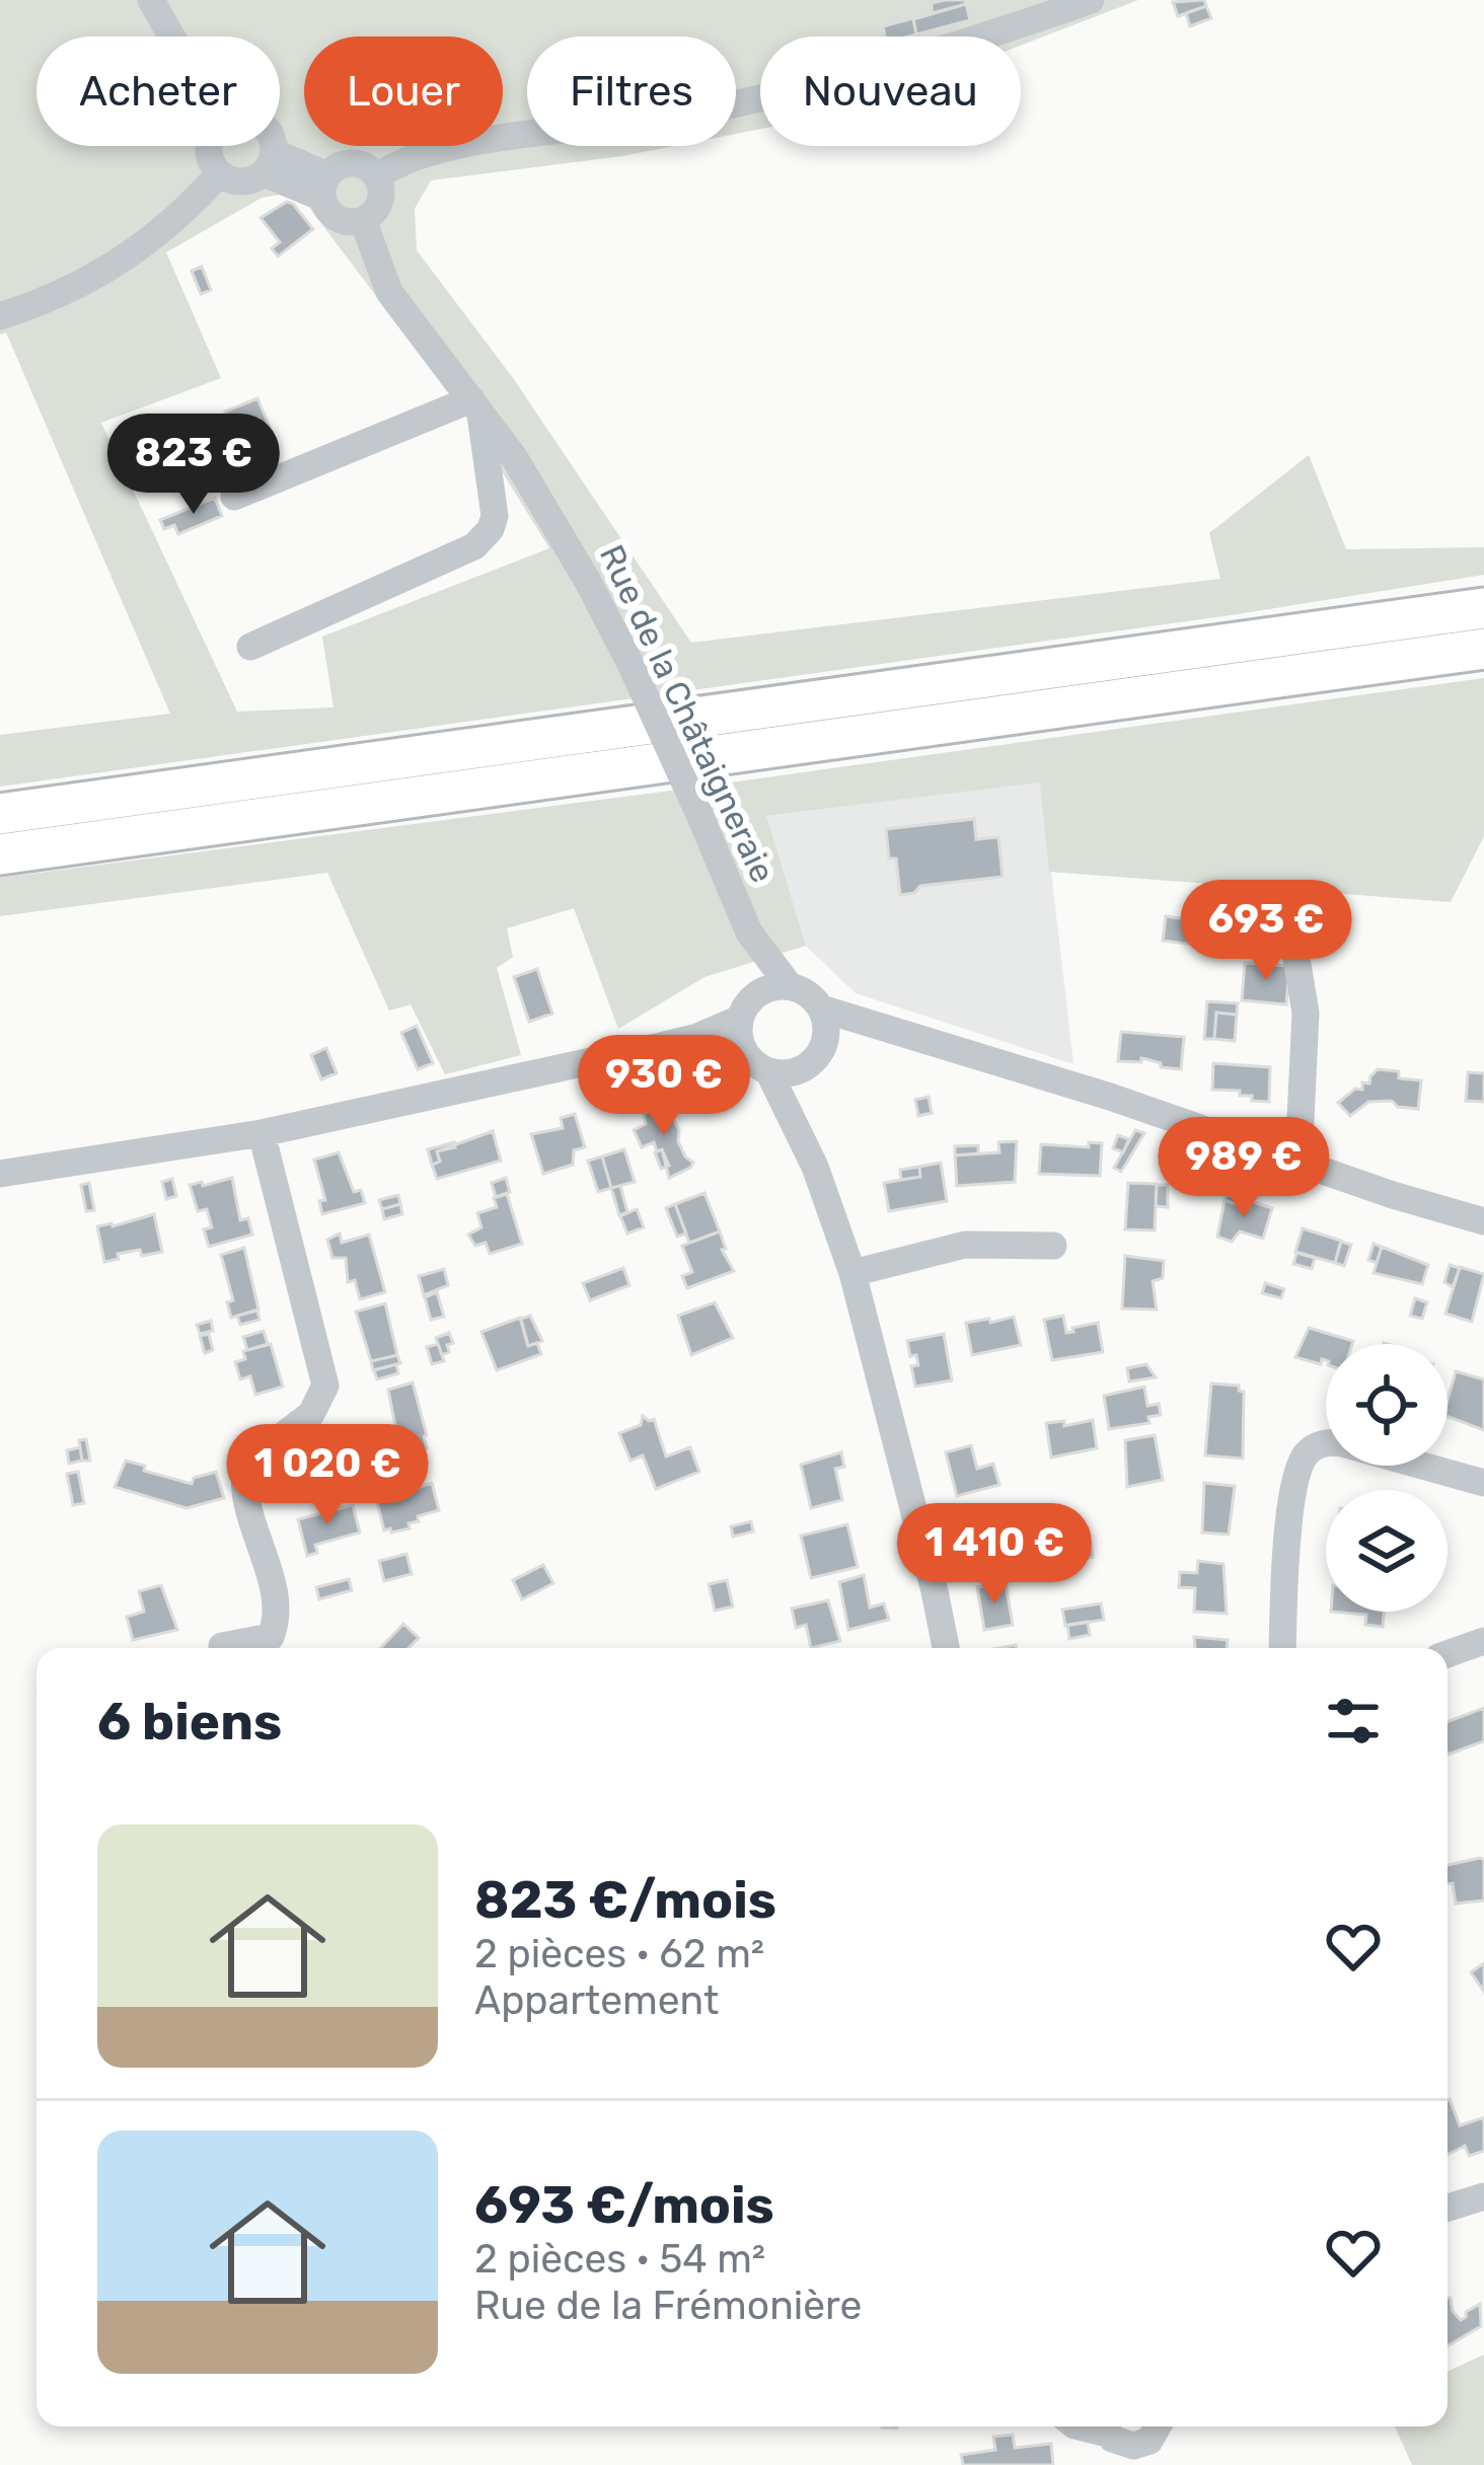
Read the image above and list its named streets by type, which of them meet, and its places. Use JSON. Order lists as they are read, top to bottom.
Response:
{
  "streets": {
    "street": ["Rue de la Châtaigneraie"]
  },
  "page": {
    "chip": [
      "Acheter",
      "Louer",
      "Filtres",
      "Nouveau"
    ],
    "price": [
      "823 €",
      "693 €",
      "930 €",
      "989 €",
      "1 020 €",
      "1 410 €"
    ],
    "heading": "6 biens",
    "list": [
      {
        "name": "823 €/mois",
        "note": "2 pièces · 62 m² · Appartement"
      },
      {
        "name": "693 €/mois",
        "note": "2 pièces · 54 m² · Rue de la Frémonière"
      }
    ]
  }
}
